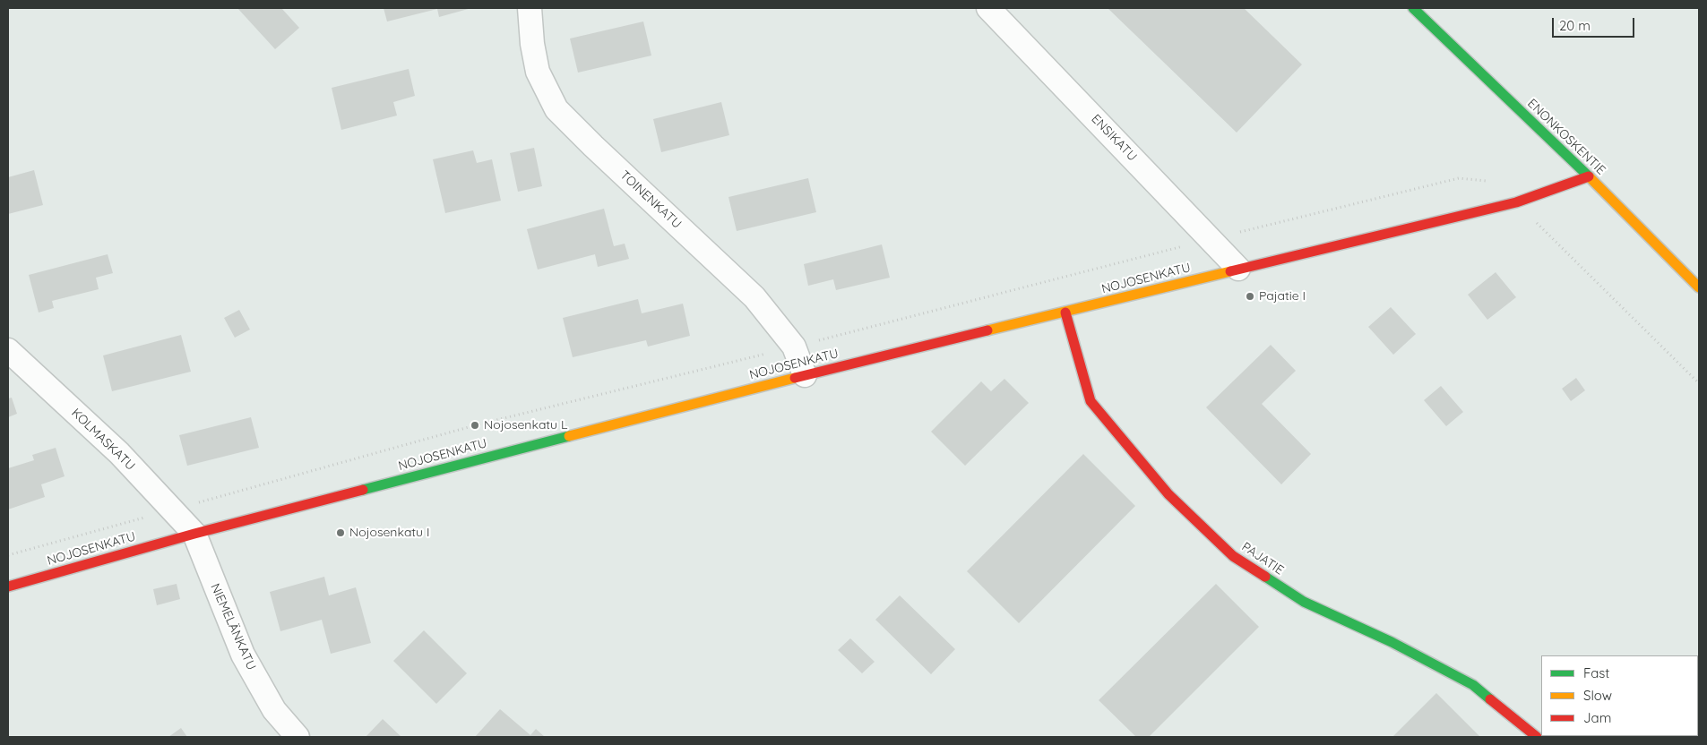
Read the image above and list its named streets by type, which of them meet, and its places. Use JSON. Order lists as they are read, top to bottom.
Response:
{
  "streets": {
    "street": [
      "ENONKOSKENTIE",
      "ENSIKATU",
      "TOINENKATU",
      "NOJOSENKATU",
      "KOLMASKATU",
      "PAJATIE",
      "NIEMELÄNKATU"
    ]
  },
  "crossings": [
    ["ENONKOSKENTIE", "NOJOSENKATU"],
    ["ENSIKATU", "NOJOSENKATU"],
    ["TOINENKATU", "NOJOSENKATU"],
    ["NOJOSENKATU", "KOLMASKATU"],
    ["NOJOSENKATU", "PAJATIE"],
    ["NOJOSENKATU", "NIEMELÄNKATU"],
    ["KOLMASKATU", "NIEMELÄNKATU"]
  ],
  "places": ["Pajatie I", "Nojosenkatu L", "Nojosenkatu I"],
  "legend": ["Fast", "Slow", "Jam"],
  "scale_bar": "20 m"
}
